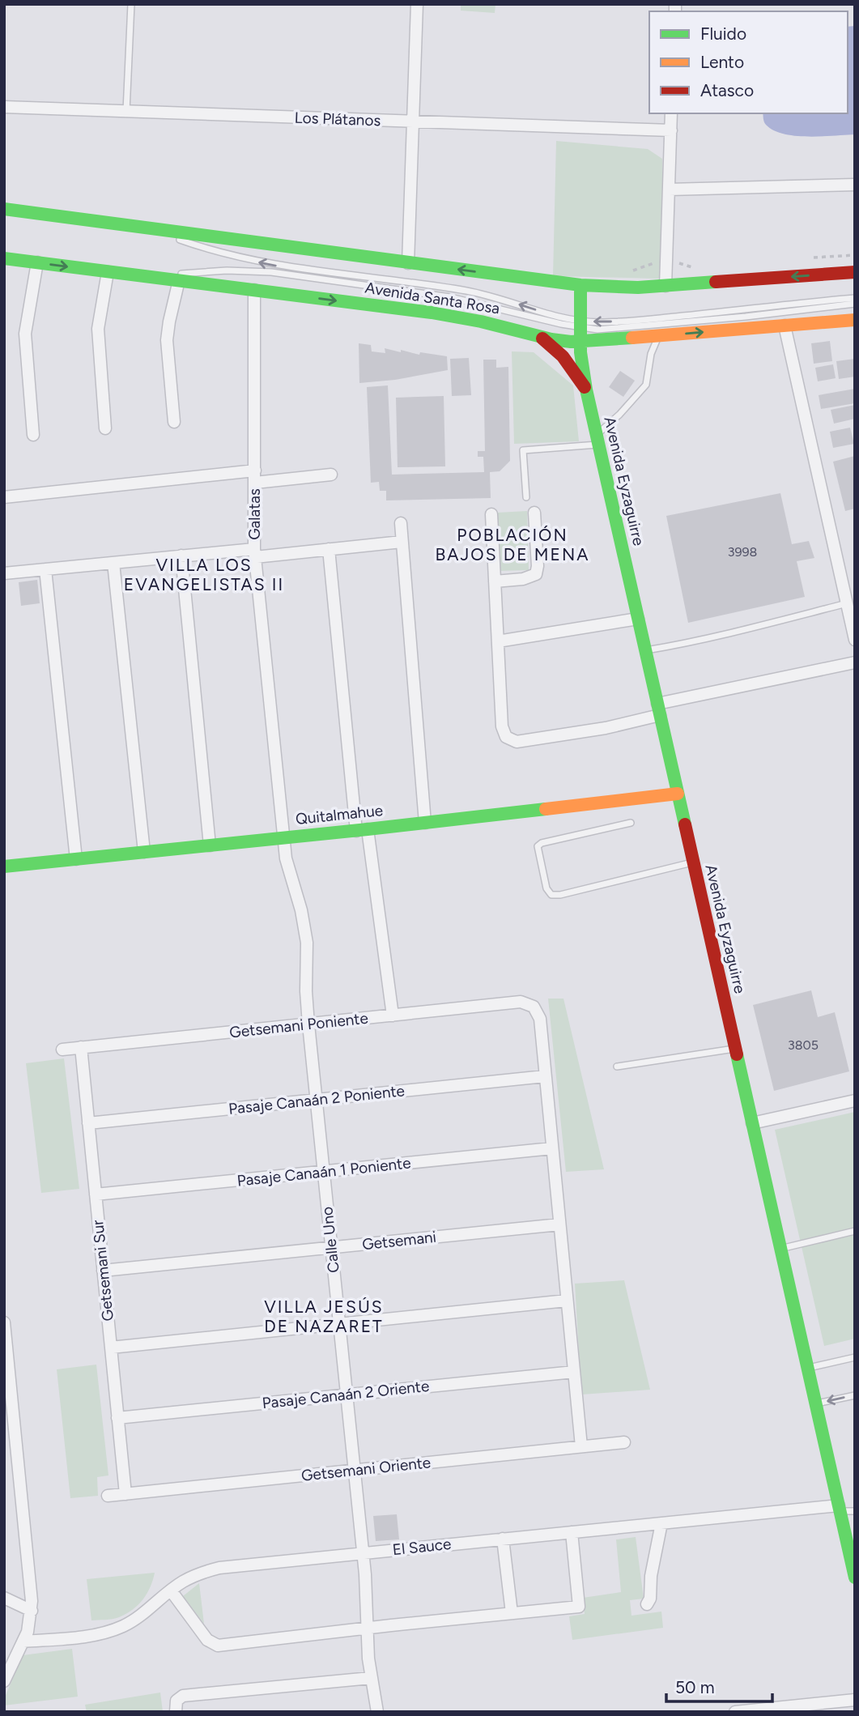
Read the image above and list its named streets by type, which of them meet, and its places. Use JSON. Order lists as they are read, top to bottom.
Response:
{
  "streets": {
    "main road": ["Avenida Santa Rosa", "Avenida Eyzaguirre", "Quitalmahue"],
    "street": [
      "Los Plátanos",
      "Galatas",
      "Getsemani Poniente",
      "Pasaje Canaán 2 Poniente",
      "Pasaje Canaán 1 Poniente",
      "Calle Uno",
      "Getsemani",
      "Getsemani Sur",
      "Pasaje Canaán 2 Oriente",
      "Getsemani Oriente",
      "El Sauce"
    ]
  },
  "crossings": [
    ["Avenida Santa Rosa", "Avenida Eyzaguirre"],
    ["Avenida Santa Rosa", "Galatas"],
    ["Avenida Eyzaguirre", "Quitalmahue"],
    ["Avenida Eyzaguirre", "El Sauce"],
    ["Galatas", "Quitalmahue"],
    ["Galatas", "Calle Uno"],
    ["Quitalmahue", "Calle Uno"],
    ["Getsemani Poniente", "Pasaje Canaán 2 Poniente"],
    ["Getsemani Poniente", "Calle Uno"],
    ["Getsemani Poniente", "Getsemani Sur"],
    ["Pasaje Canaán 2 Poniente", "Calle Uno"],
    ["Pasaje Canaán 2 Poniente", "Getsemani Sur"],
    ["Pasaje Canaán 1 Poniente", "Calle Uno"],
    ["Pasaje Canaán 1 Poniente", "Getsemani Sur"],
    ["Calle Uno", "Getsemani"],
    ["Calle Uno", "Pasaje Canaán 2 Oriente"],
    ["Calle Uno", "Getsemani Oriente"],
    ["Calle Uno", "El Sauce"],
    ["Getsemani", "Getsemani Sur"],
    ["Getsemani Sur", "Pasaje Canaán 2 Oriente"],
    ["Getsemani Sur", "Getsemani Oriente"]
  ],
  "districts": ["POBLACIÓN BAJOS DE MENA", "VILLA LOS EVANGELISTAS II", "VILLA JESÚS DE NAZARET"],
  "house_numbers": ["3998", "3805"],
  "legend": ["Fluido", "Lento", "Atasco"],
  "scale_bar": "50 m"
}
